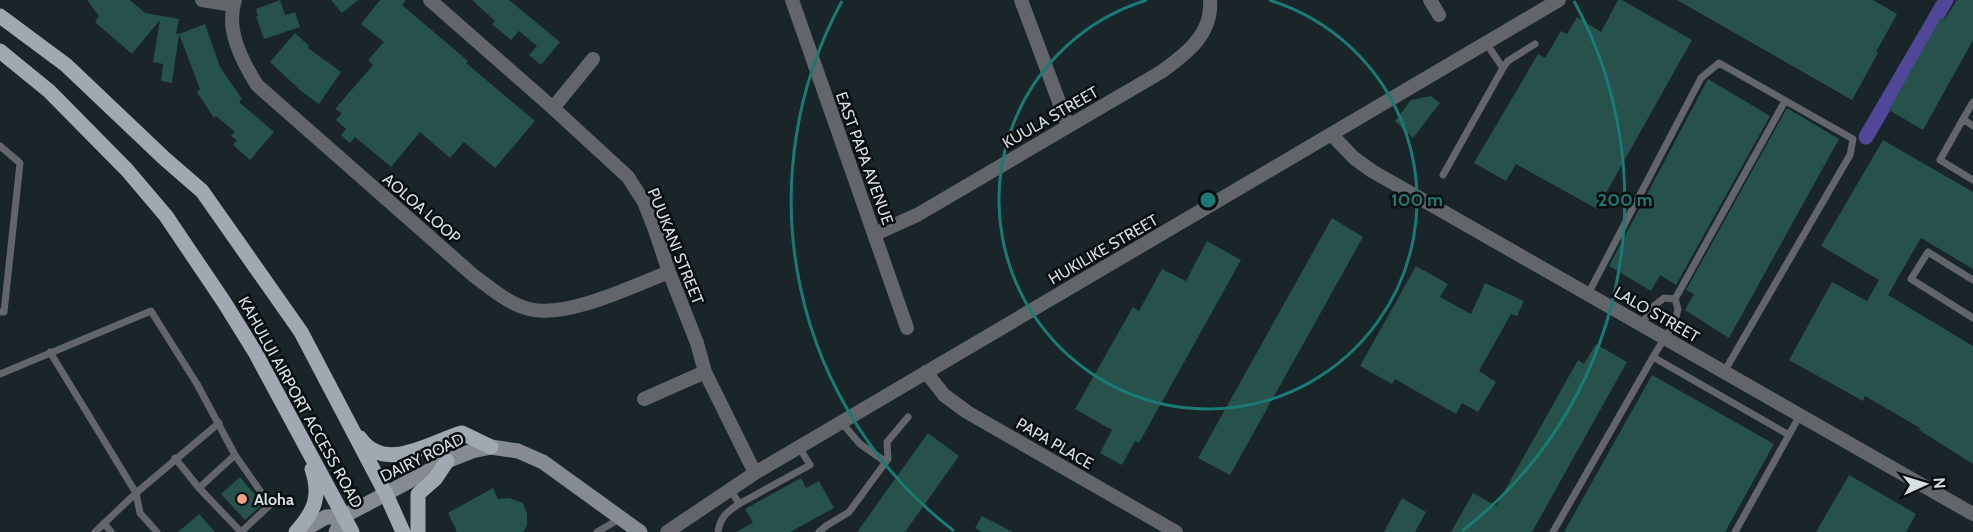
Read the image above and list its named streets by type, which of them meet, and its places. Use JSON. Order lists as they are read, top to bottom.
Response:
{
  "streets": {
    "main road": ["KAHULUI AIRPORT ACCESS ROAD", "DAIRY ROAD"],
    "street": [
      "KUULA STREET",
      "EAST PAPA AVENUE",
      "AOLOA LOOP",
      "PUUKANI STREET",
      "HUKILIKE STREET",
      "LALO STREET",
      "PAPA PLACE"
    ]
  },
  "crossings": [
    ["KUULA STREET", "EAST PAPA AVENUE"],
    ["AOLOA LOOP", "PUUKANI STREET"],
    ["PUUKANI STREET", "HUKILIKE STREET"],
    ["HUKILIKE STREET", "LALO STREET"],
    ["HUKILIKE STREET", "PAPA PLACE"],
    ["KAHULUI AIRPORT ACCESS ROAD", "DAIRY ROAD"]
  ],
  "places": ["Aloha"],
  "north": "right",
  "rings": ["100 m", "200 m"]
}
